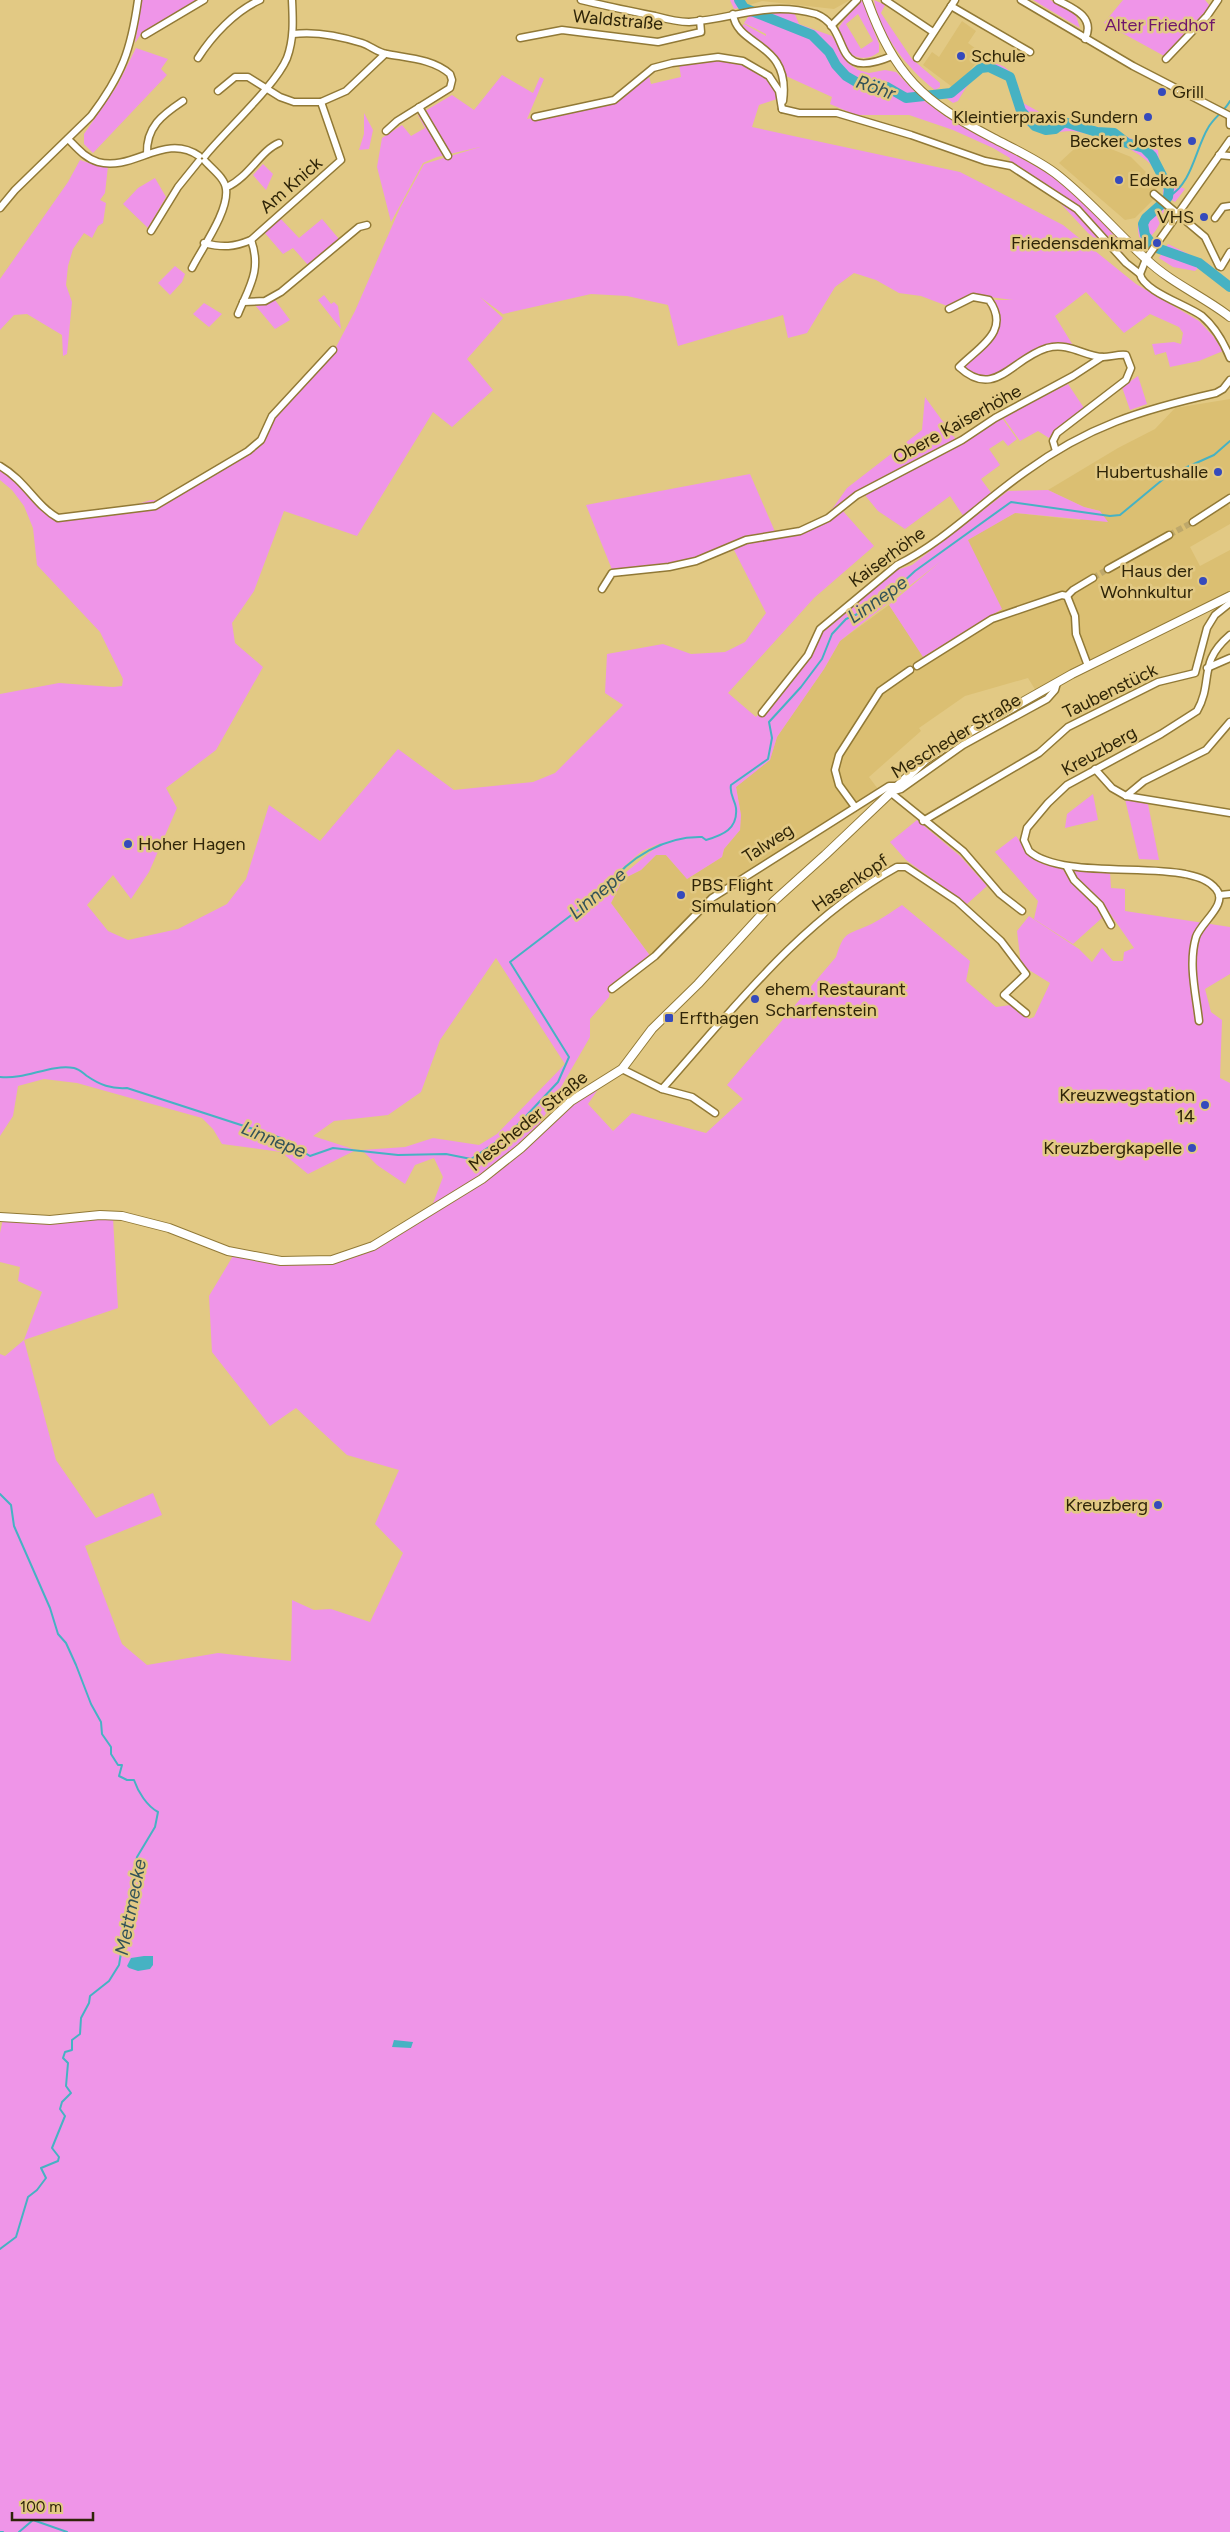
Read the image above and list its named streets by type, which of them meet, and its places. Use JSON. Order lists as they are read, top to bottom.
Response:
{
  "streets": {
    "main road": ["Mescheder Straße"],
    "street": [
      "Waldstraße",
      "Am Knick",
      "Obere Kaiserhöhe",
      "Kaiserhöhe",
      "Taubenstück",
      "Kreuzberg",
      "Talweg",
      "Hasenkopf"
    ]
  },
  "crossings": [
    ["Obere Kaiserhöhe", "Kaiserhöhe"],
    ["Mescheder Straße", "Talweg"]
  ],
  "water": ["Röhr", "Linnepe", "Mettmecke"],
  "parks": ["Alter Friedhof"],
  "places": {
    "other": [
      "Schule",
      "Grill",
      "Kleintierpraxis Sundern",
      "Becker Jostes",
      "Edeka",
      "VHS",
      "Friedensdenkmal",
      "Hubertushalle",
      "Haus der Wohnkultur",
      "Hoher Hagen",
      "PBS Flight Simulation",
      "ehem. Restaurant Scharfenstein",
      "Kreuzwegstation 14",
      "Kreuzbergkapelle",
      "Kreuzberg"
    ],
    "transit": ["Erfthagen"]
  },
  "scale_bar": "100 m"
}
